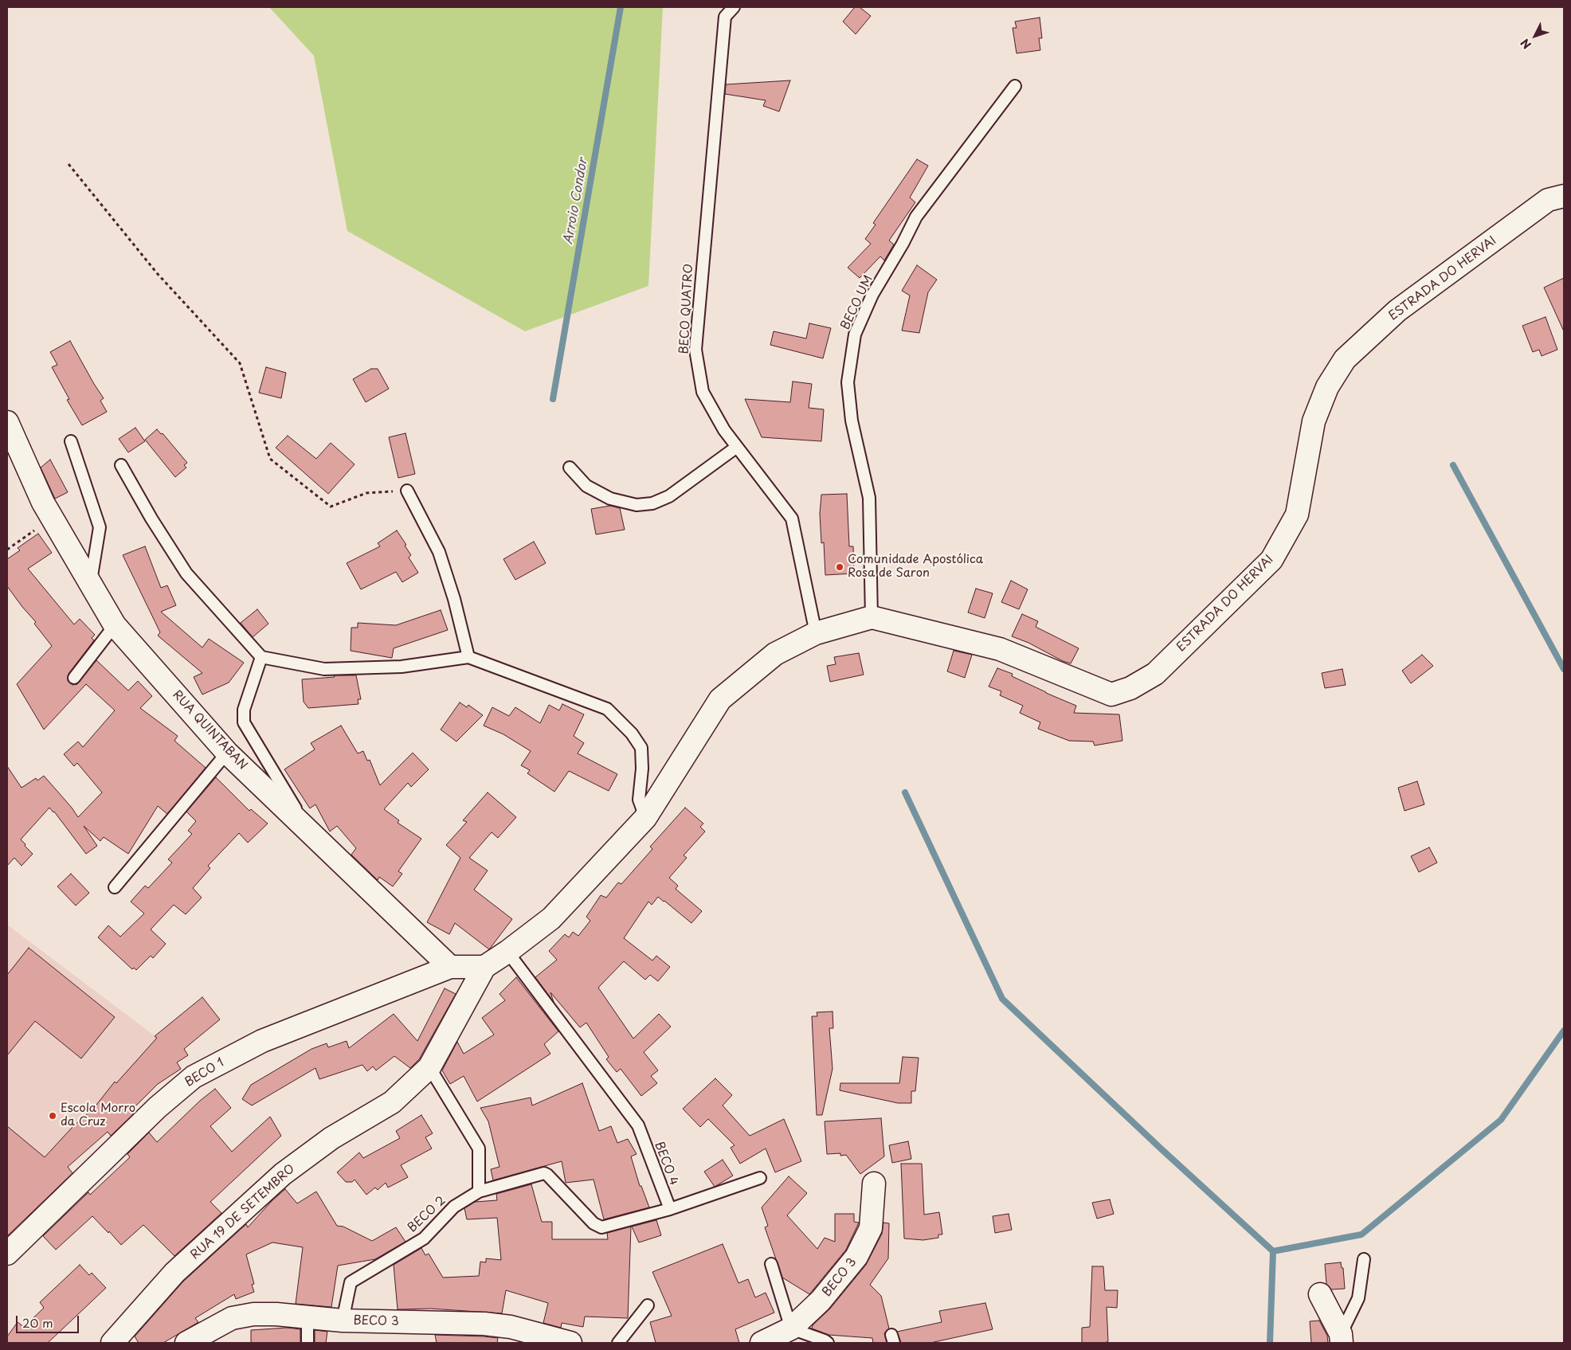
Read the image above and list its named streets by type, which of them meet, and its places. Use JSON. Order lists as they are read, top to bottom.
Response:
{
  "streets": {
    "street": [
      "ESTRADA DO HERVAI",
      "RUA QUINTABAN",
      "BECO 1",
      "RUA 19 DE SETEMBRO",
      "BECO 3"
    ],
    "lane": [
      "BECO UM",
      "BECO QUATRO",
      "BECO 4",
      "BECO 2"
    ]
  },
  "crossings": [
    ["ESTRADA DO HERVAI", "BECO UM"],
    ["RUA QUINTABAN", "BECO 1"],
    ["BECO 2", "BECO 3"]
  ],
  "water": ["Arroio Condor"],
  "places": ["Comunidade Apostólica Rosa de Saron", "Escola Morro da Cruz"],
  "scale_bar": "20 m",
  "north": "bottom left"
}
